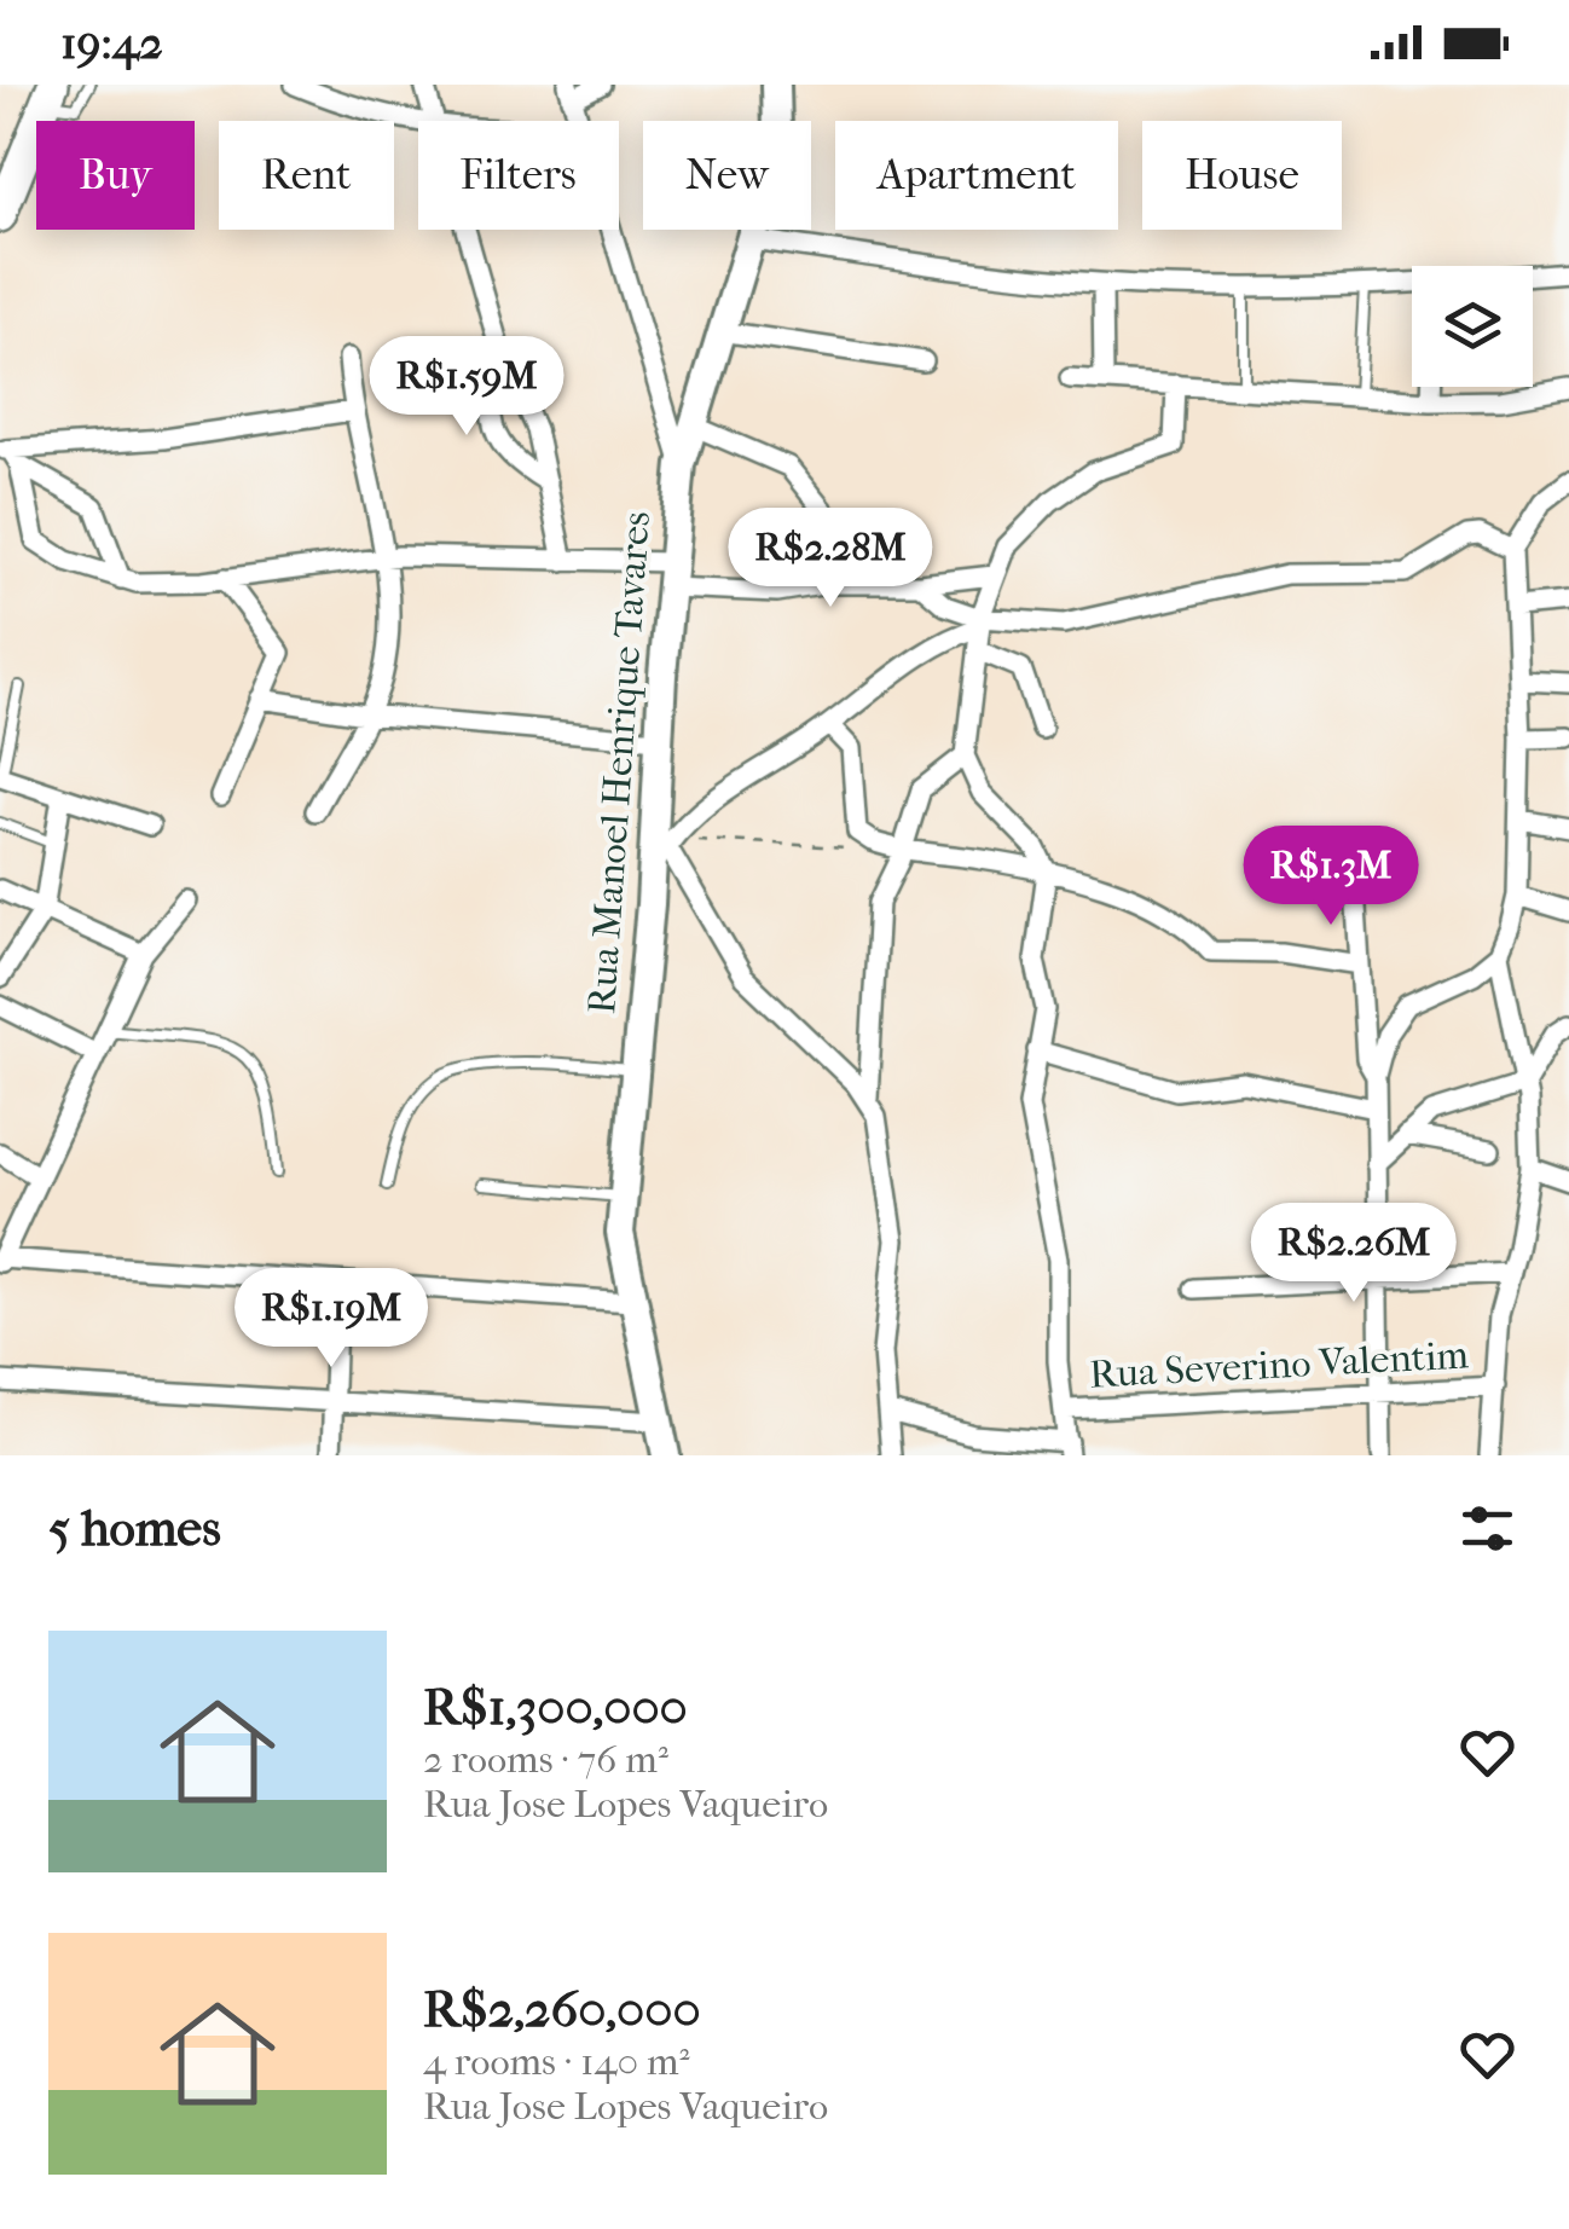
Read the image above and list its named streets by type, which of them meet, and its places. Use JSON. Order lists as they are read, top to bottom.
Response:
{
  "streets": {
    "street": ["Rua Manoel Henrique Tavares", "Rua Severino Valentim"]
  },
  "page": {
    "status": "19:42",
    "chip": [
      "Buy",
      "Rent",
      "Filters",
      "New",
      "Apartment",
      "House"
    ],
    "price": [
      "R$1.59M",
      "R$2.28M",
      "R$1.3M",
      "R$2.26M",
      "R$1.19M"
    ],
    "heading": "5 homes",
    "list": [
      {
        "name": "R$1,300,000",
        "note": "2 rooms · 76 m² · Rua Jose Lopes Vaqueiro"
      },
      {
        "name": "R$2,260,000",
        "note": "4 rooms · 140 m² · Rua Jose Lopes Vaqueiro"
      }
    ]
  }
}
